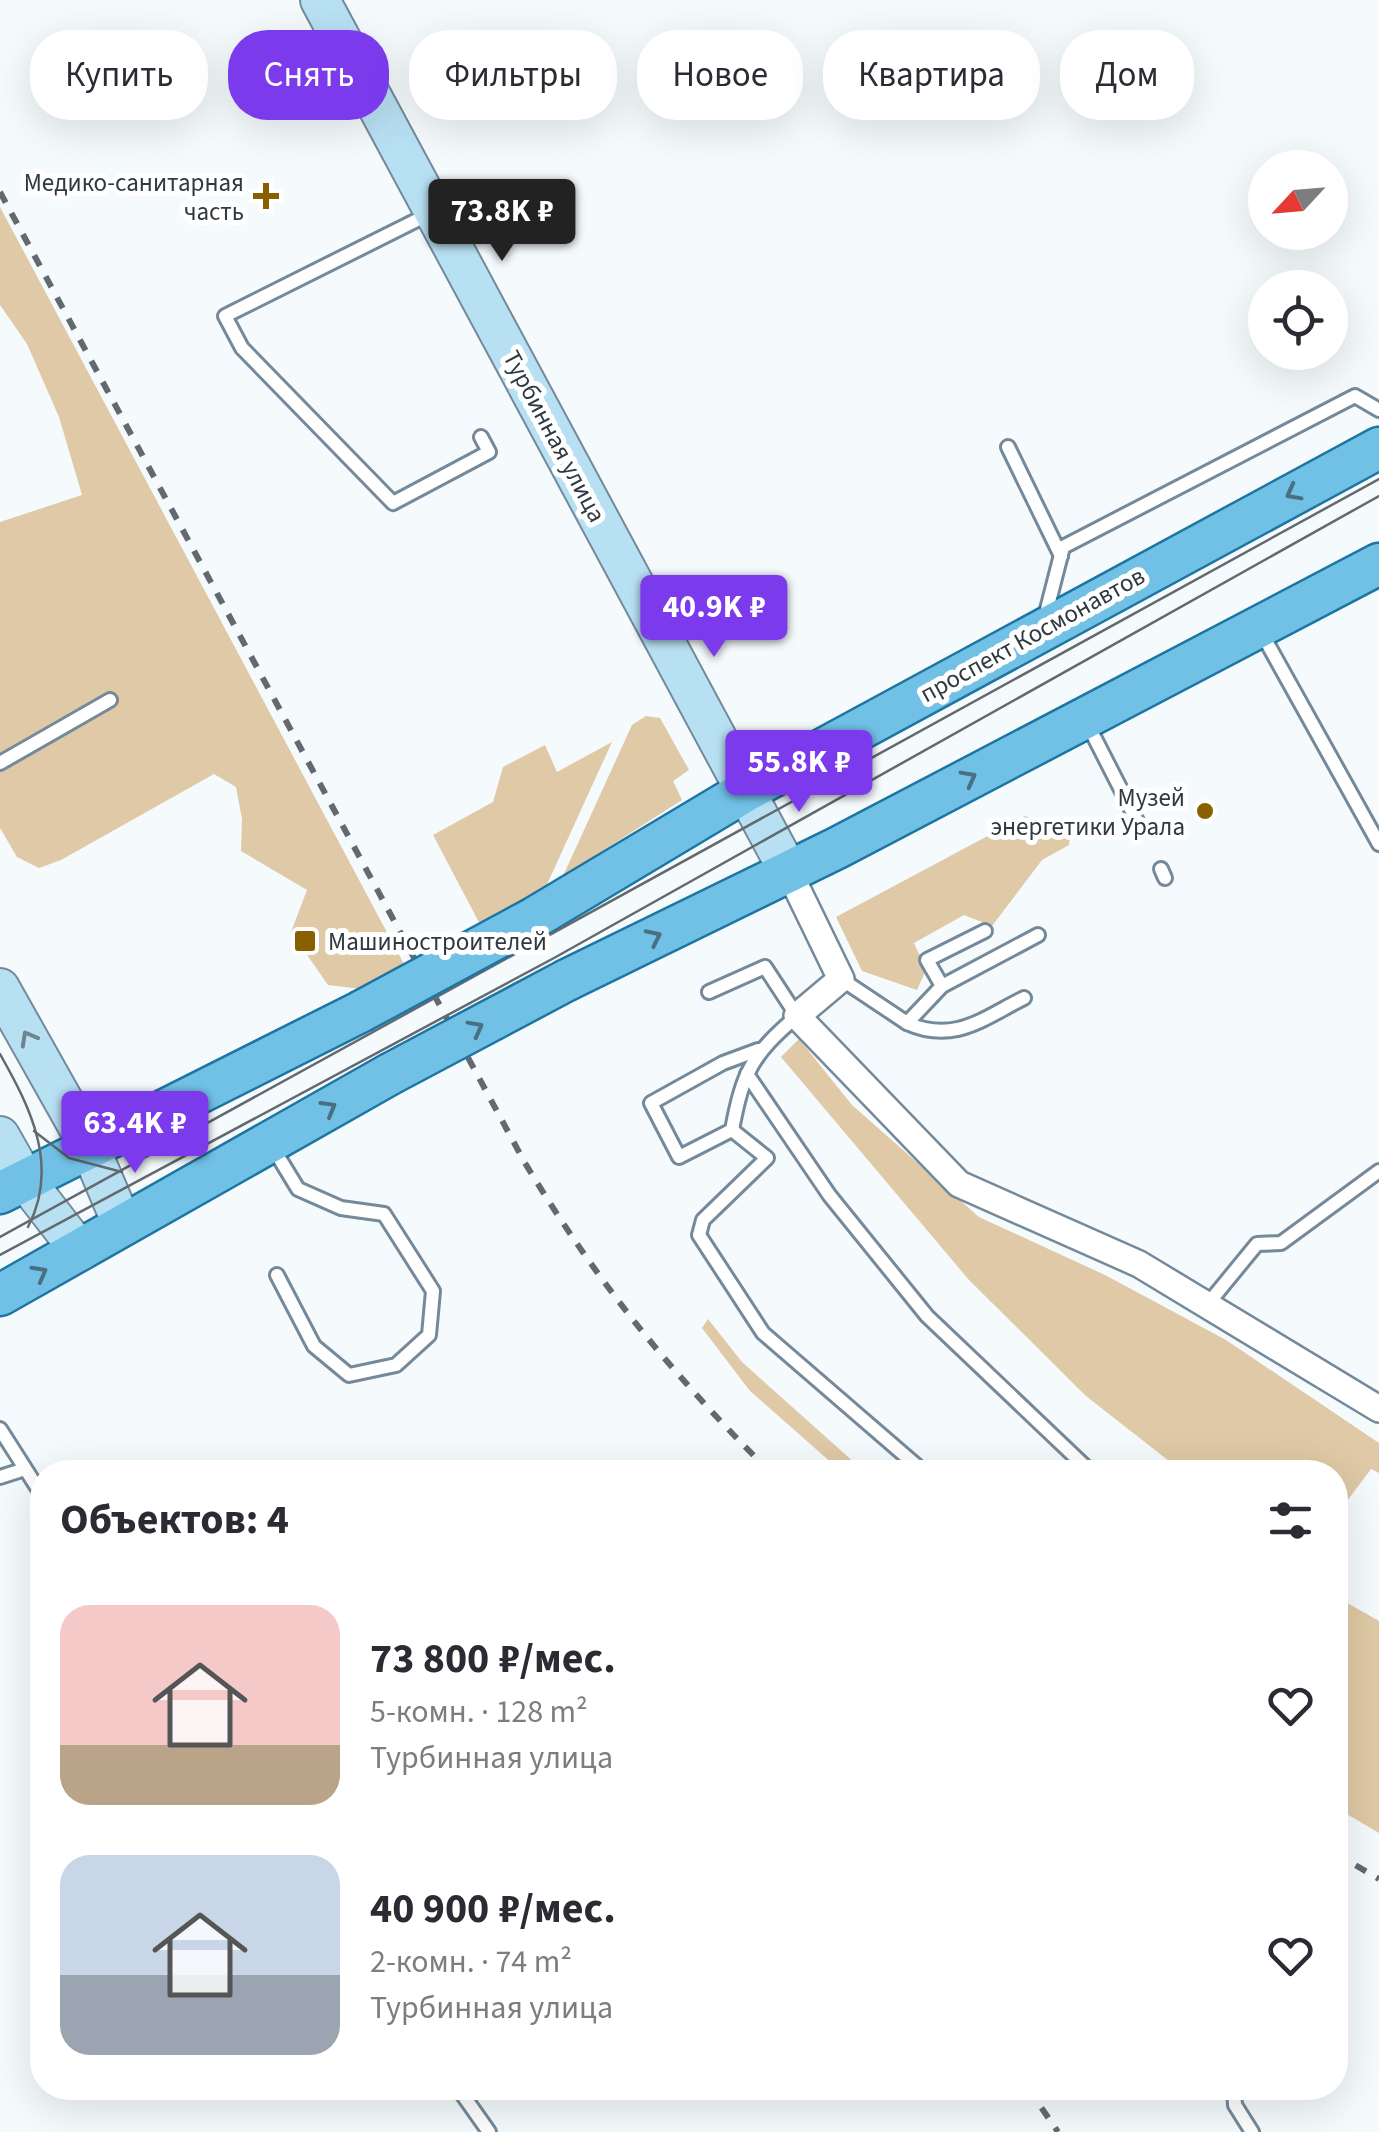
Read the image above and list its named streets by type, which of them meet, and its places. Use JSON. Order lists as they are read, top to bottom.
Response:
{
  "streets": {
    "main road": ["Турбинная улица", "проспект Космонавтов"]
  },
  "crossings": [
    ["Турбинная улица", "проспект Космонавтов"]
  ],
  "places": {
    "health": ["Медико-санитарная часть"],
    "other": ["Музей энергетики Урала"],
    "transit": ["Машиностроителей"]
  },
  "north": "bottom left",
  "page": {
    "chip": [
      "Купить",
      "Снять",
      "Фильтры",
      "Новое",
      "Квартира",
      "Дом"
    ],
    "price": [
      "73.8K ₽",
      "40.9K ₽",
      "55.8K ₽",
      "63.4K ₽"
    ],
    "heading": "Объектов: 4",
    "list": [
      {
        "name": "73 800 ₽/мес.",
        "note": "5-комн. · 128 m² · Турбинная улица"
      },
      {
        "name": "40 900 ₽/мес.",
        "note": "2-комн. · 74 m² · Турбинная улица"
      }
    ]
  }
}
